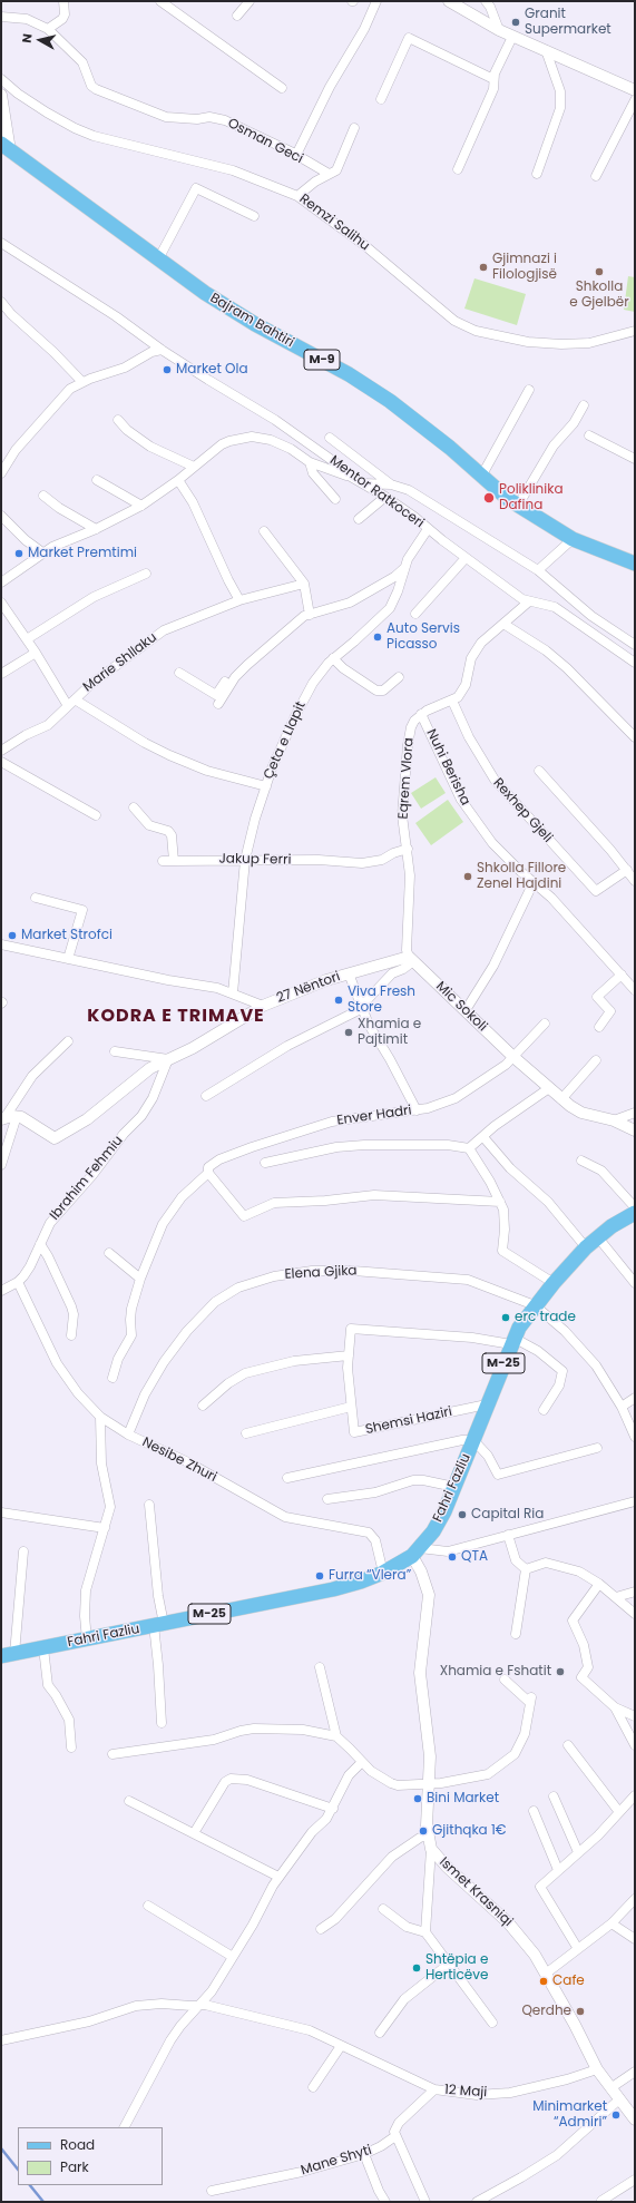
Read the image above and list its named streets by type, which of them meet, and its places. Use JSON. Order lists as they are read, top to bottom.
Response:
{
  "streets": {
    "main road": [
      "Bajram Bahtiri",
      "M-9",
      "M-25",
      "Fahri Fazliu"
    ],
    "street": [
      "Osman Geci",
      "Remzi Salihu",
      "Mentor Ratkoceri",
      "Marie Shllaku",
      "Çeta e Llapit",
      "Nuhi Berisha",
      "Eqrem Vlora",
      "Rexhep Gjeli",
      "Jakup Ferri",
      "27 Nëntori",
      "Mic Sokoli",
      "Enver Hadri",
      "Ibrahim Fehmiu",
      "Elena Gjika",
      "Shemsi Haziri",
      "Nesibe Zhuri",
      "Ismet Krasniqi",
      "12 Maji",
      "Mane Shyti"
    ]
  },
  "crossings": [
    ["Mentor Ratkoceri", "Çeta e Llapit"],
    ["Çeta e Llapit", "Jakup Ferri"],
    ["Nuhi Berisha", "Eqrem Vlora"],
    ["Eqrem Vlora", "Jakup Ferri"],
    ["Eqrem Vlora", "27 Nëntori"],
    ["Eqrem Vlora", "Mic Sokoli"],
    ["27 Nëntori", "Mic Sokoli"],
    ["27 Nëntori", "Ibrahim Fehmiu"],
    ["Mic Sokoli", "Enver Hadri"],
    ["Ibrahim Fehmiu", "Nesibe Zhuri"],
    ["Elena Gjika", "Nesibe Zhuri"],
    ["Elena Gjika", "Fahri Fazliu"],
    ["Shemsi Haziri", "Fahri Fazliu"],
    ["Nesibe Zhuri", "Fahri Fazliu"],
    ["Fahri Fazliu", "Ismet Krasniqi"],
    ["Ismet Krasniqi", "12 Maji"]
  ],
  "districts": ["KODRA E TRIMAVE"],
  "places": [
    "Granit Supermarket",
    "Gjimnazi i Filologjisë",
    "Shkolla e Gjelbër",
    "Market Ola",
    "Poliklinika Dafina",
    "Market Premtimi",
    "Auto Servis Picasso",
    "Shkolla Fillore Zenel Hajdini",
    "Market Strofci",
    "Viva Fresh Store",
    "Xhamia e Pajtimit",
    "erc trade",
    "Capital Ria",
    "QTA",
    "Furra “Vlera”",
    "Xhamia e Fshatit",
    "Bini Market",
    "Gjithqka 1€",
    "Shtëpia e Herticëve",
    "Cafe",
    "Qerdhe",
    "Minimarket “Admiri”"
  ],
  "legend": ["Road", "Park"],
  "north": "left"
}
